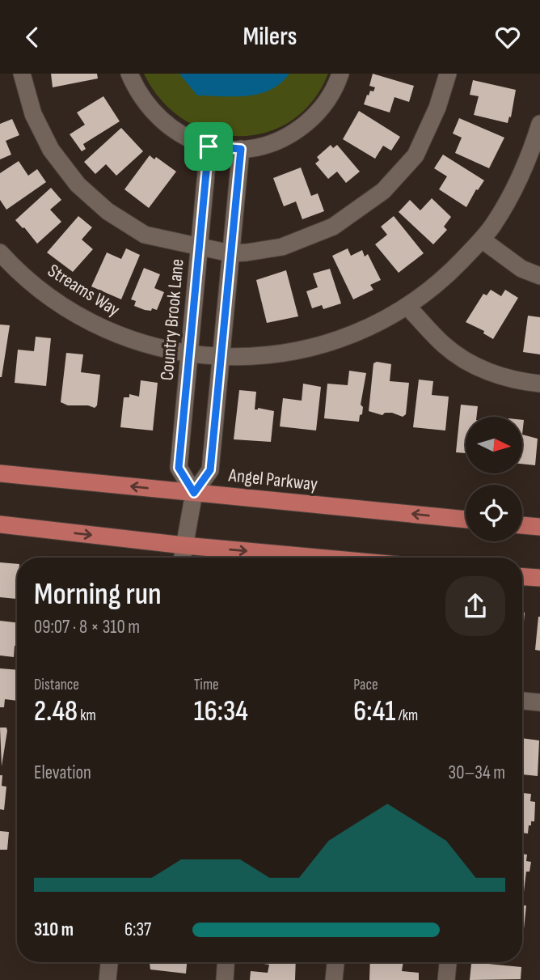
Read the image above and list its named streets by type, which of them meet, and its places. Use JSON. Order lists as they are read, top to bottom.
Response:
{
  "streets": {
    "main road": ["Angel Parkway"],
    "street": ["Streams Way", "Country Brook Lane"]
  },
  "crossings": [
    ["Streams Way", "Country Brook Lane"],
    ["Country Brook Lane", "Angel Parkway"]
  ],
  "north": "right",
  "page": {
    "header": "Milers",
    "heading": ["Morning run", "09:07 · 8 × 310 m"],
    "stats": [
      ["Distance", "2.48 km"],
      ["Time", "16:34"],
      ["Pace", "6:41 /km"]
    ],
    "chart": ["Elevation", "30–34 m"],
    "list": [
      {
        "name": "310 m",
        "note": "6:37"
      }
    ]
  }
}
